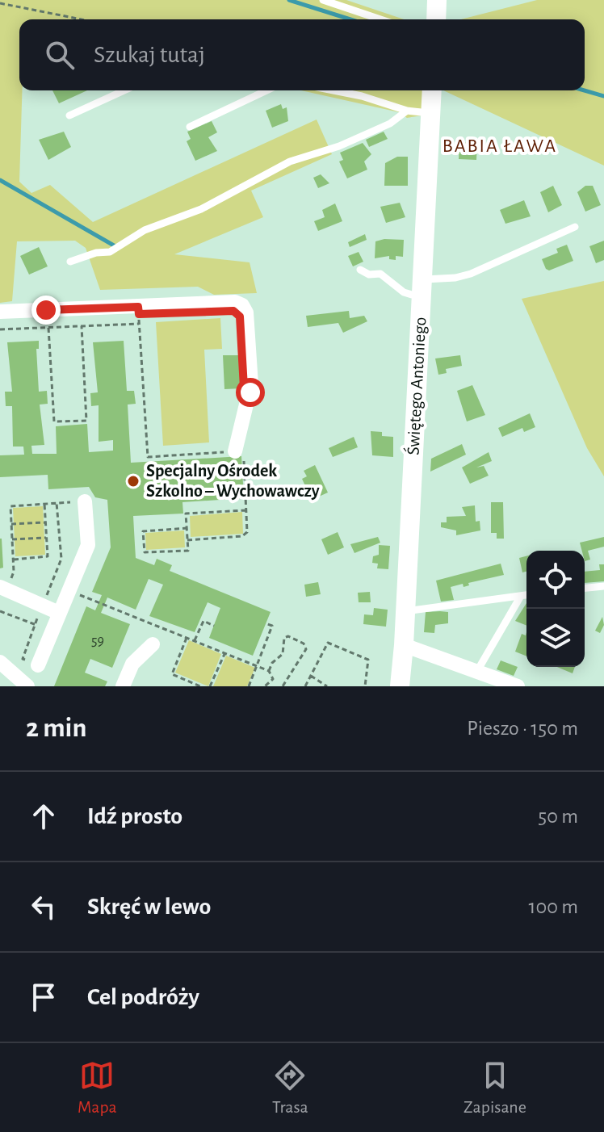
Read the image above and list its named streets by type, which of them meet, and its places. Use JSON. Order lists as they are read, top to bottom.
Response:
{
  "streets": {
    "street": ["Świętego Antoniego"]
  },
  "districts": ["BABIA ŁAWA"],
  "places": ["Specjalny Ośrodek Szkolno – Wychowawczy"],
  "house_numbers": ["59"],
  "page": {
    "search": "Szukaj tutaj",
    "heading": ["2 min", "Pieszo · 150 m"],
    "list": [
      ["Idź prosto", "50 m"],
      ["Skręć w lewo", "100 m"],
      "Cel podróży"
    ],
    "nav": ["Mapa", "Trasa", "Zapisane"]
  }
}
